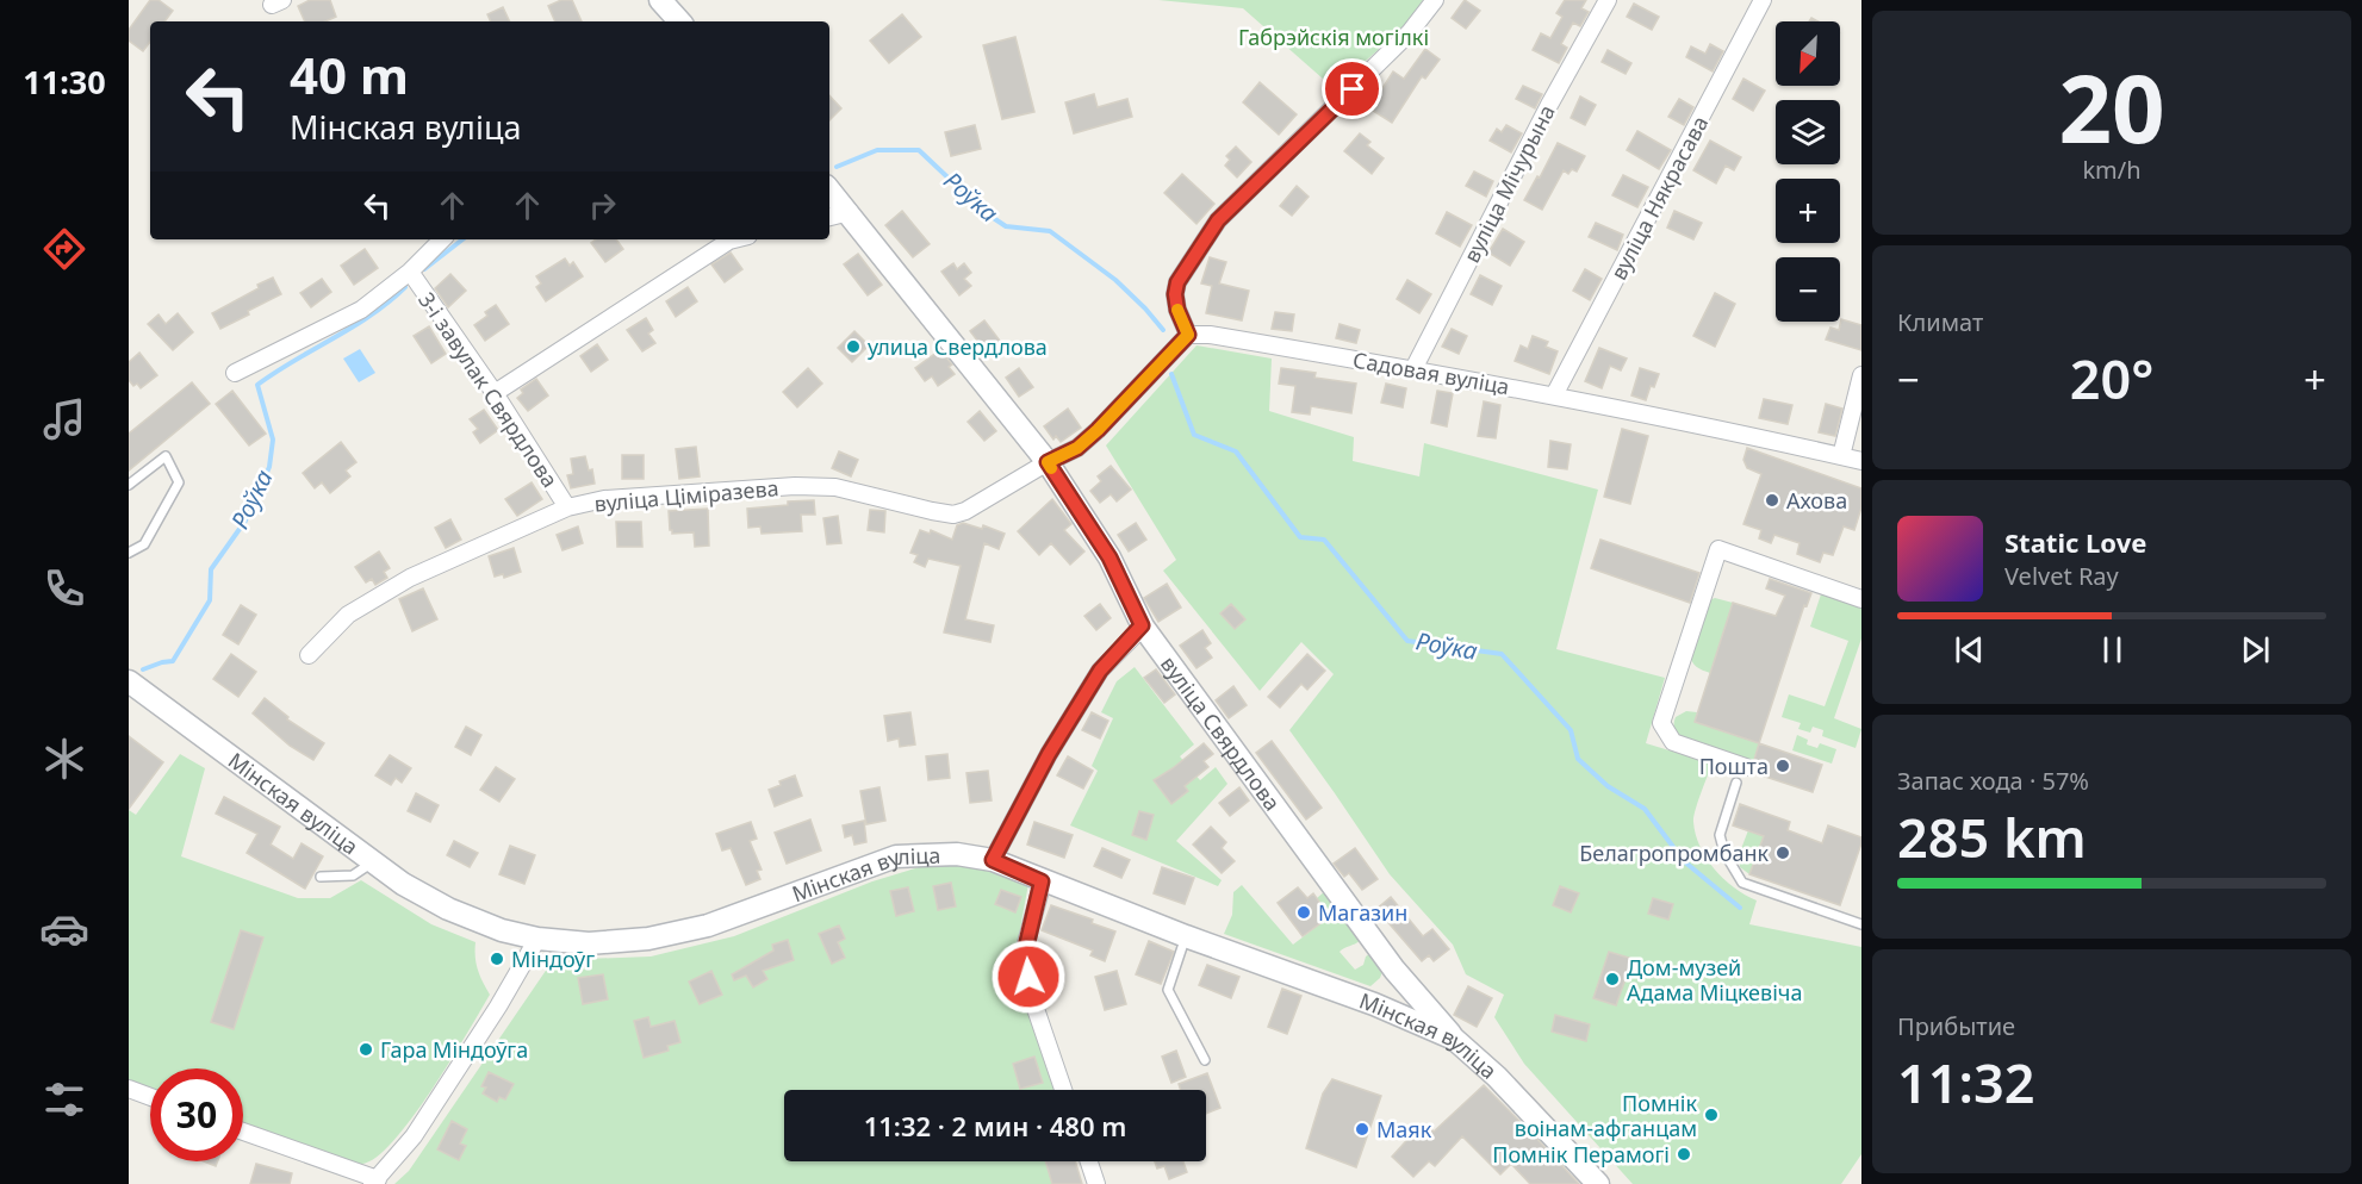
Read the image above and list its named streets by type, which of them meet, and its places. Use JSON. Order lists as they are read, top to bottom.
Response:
{
  "streets": {
    "street": [
      "вуліца Мічурына",
      "вуліца Някрасава",
      "Садовая вуліца",
      "3-і завулак Свярдлова",
      "вуліца Ціміразева",
      "вуліца Свярдлова",
      "Мінская вуліца"
    ]
  },
  "crossings": [
    ["вуліца Мічурына", "Садовая вуліца"],
    ["вуліца Някрасава", "Садовая вуліца"],
    ["3-і завулак Свярдлова", "вуліца Ціміразева"],
    ["вуліца Ціміразева", "вуліца Свярдлова"],
    ["вуліца Свярдлова", "Мінская вуліца"]
  ],
  "water": ["Роўка"],
  "parks": ["Габрэйскія могілкі"],
  "places": [
    "улица Свердлова",
    "Ахова",
    "Пошта",
    "Белагропромбанк",
    "Магазин",
    "Міндоўг",
    "Дом-музей Адама Міцкевіча",
    "Гара Міндоўга",
    "Помнік воінам-афганцам",
    "Маяк",
    "Помнік Перамогі"
  ],
  "north": "bottom left",
  "page": {
    "tabs": "11:30",
    "tile": [
      ["20", "km/h"],
      "Климат",
      ["Запас хода · 57%", "285 km"],
      ["Прибытие", "11:32"]
    ],
    "map_buttons": ["+", "−"],
    "turn": ["40 m", "Мінская вуліца"],
    "heat": ["−", "20°", "+"],
    "song": ["Static Love", "Velvet Ray"],
    "limit": "30",
    "trip": "11:32 · 2 мин · 480 m"
  }
}
